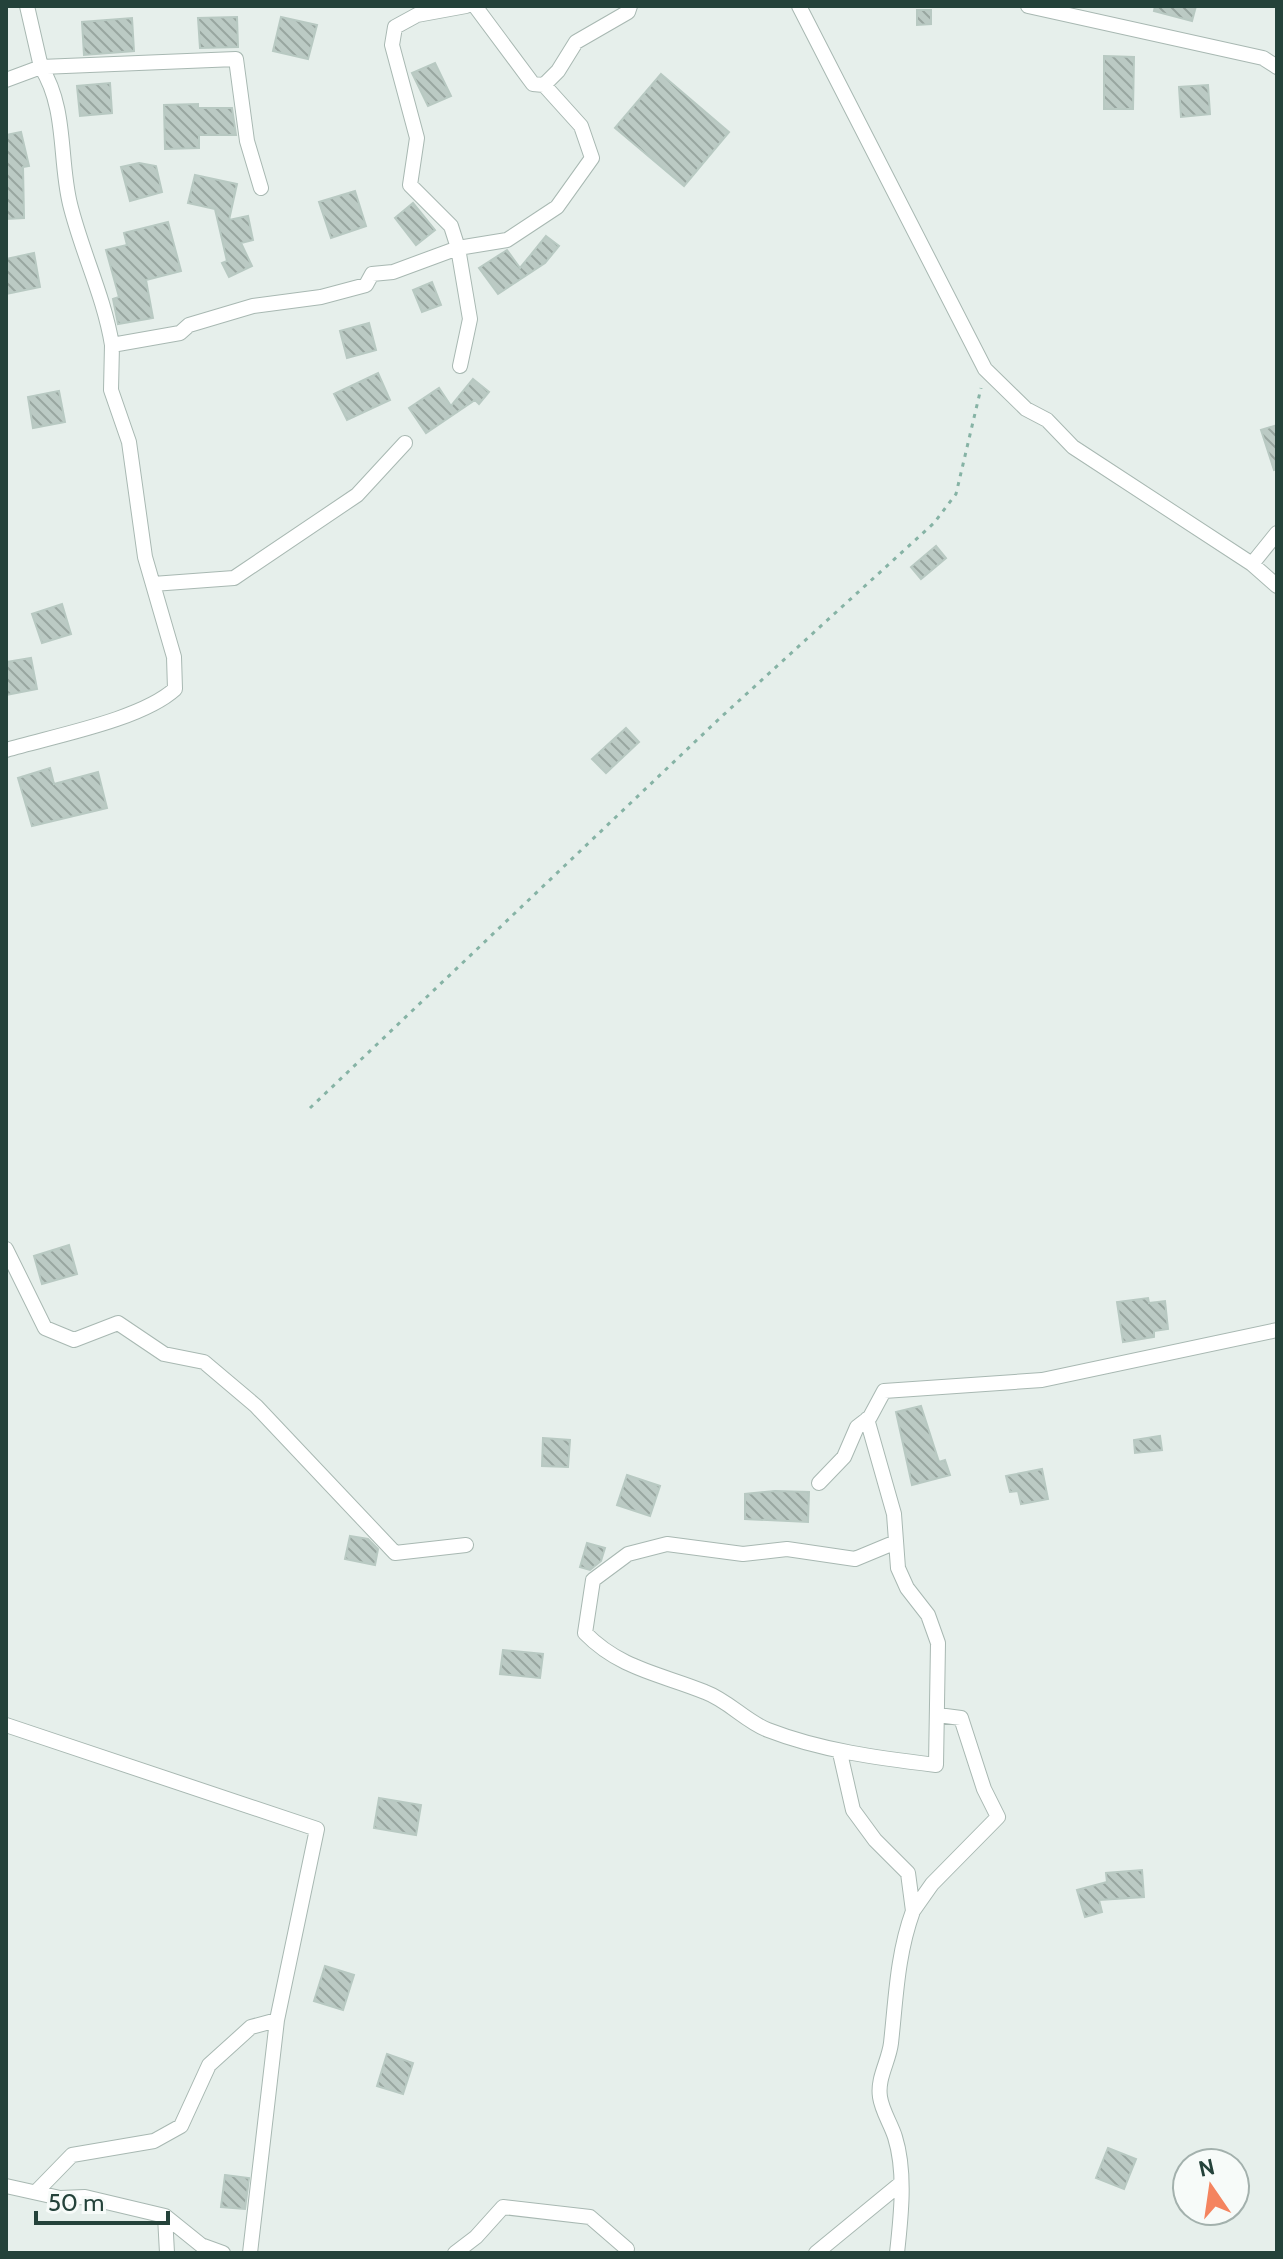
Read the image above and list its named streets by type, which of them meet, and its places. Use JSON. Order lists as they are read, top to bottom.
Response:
{
  "scale_bar": "50 m",
  "north": "top"
}
